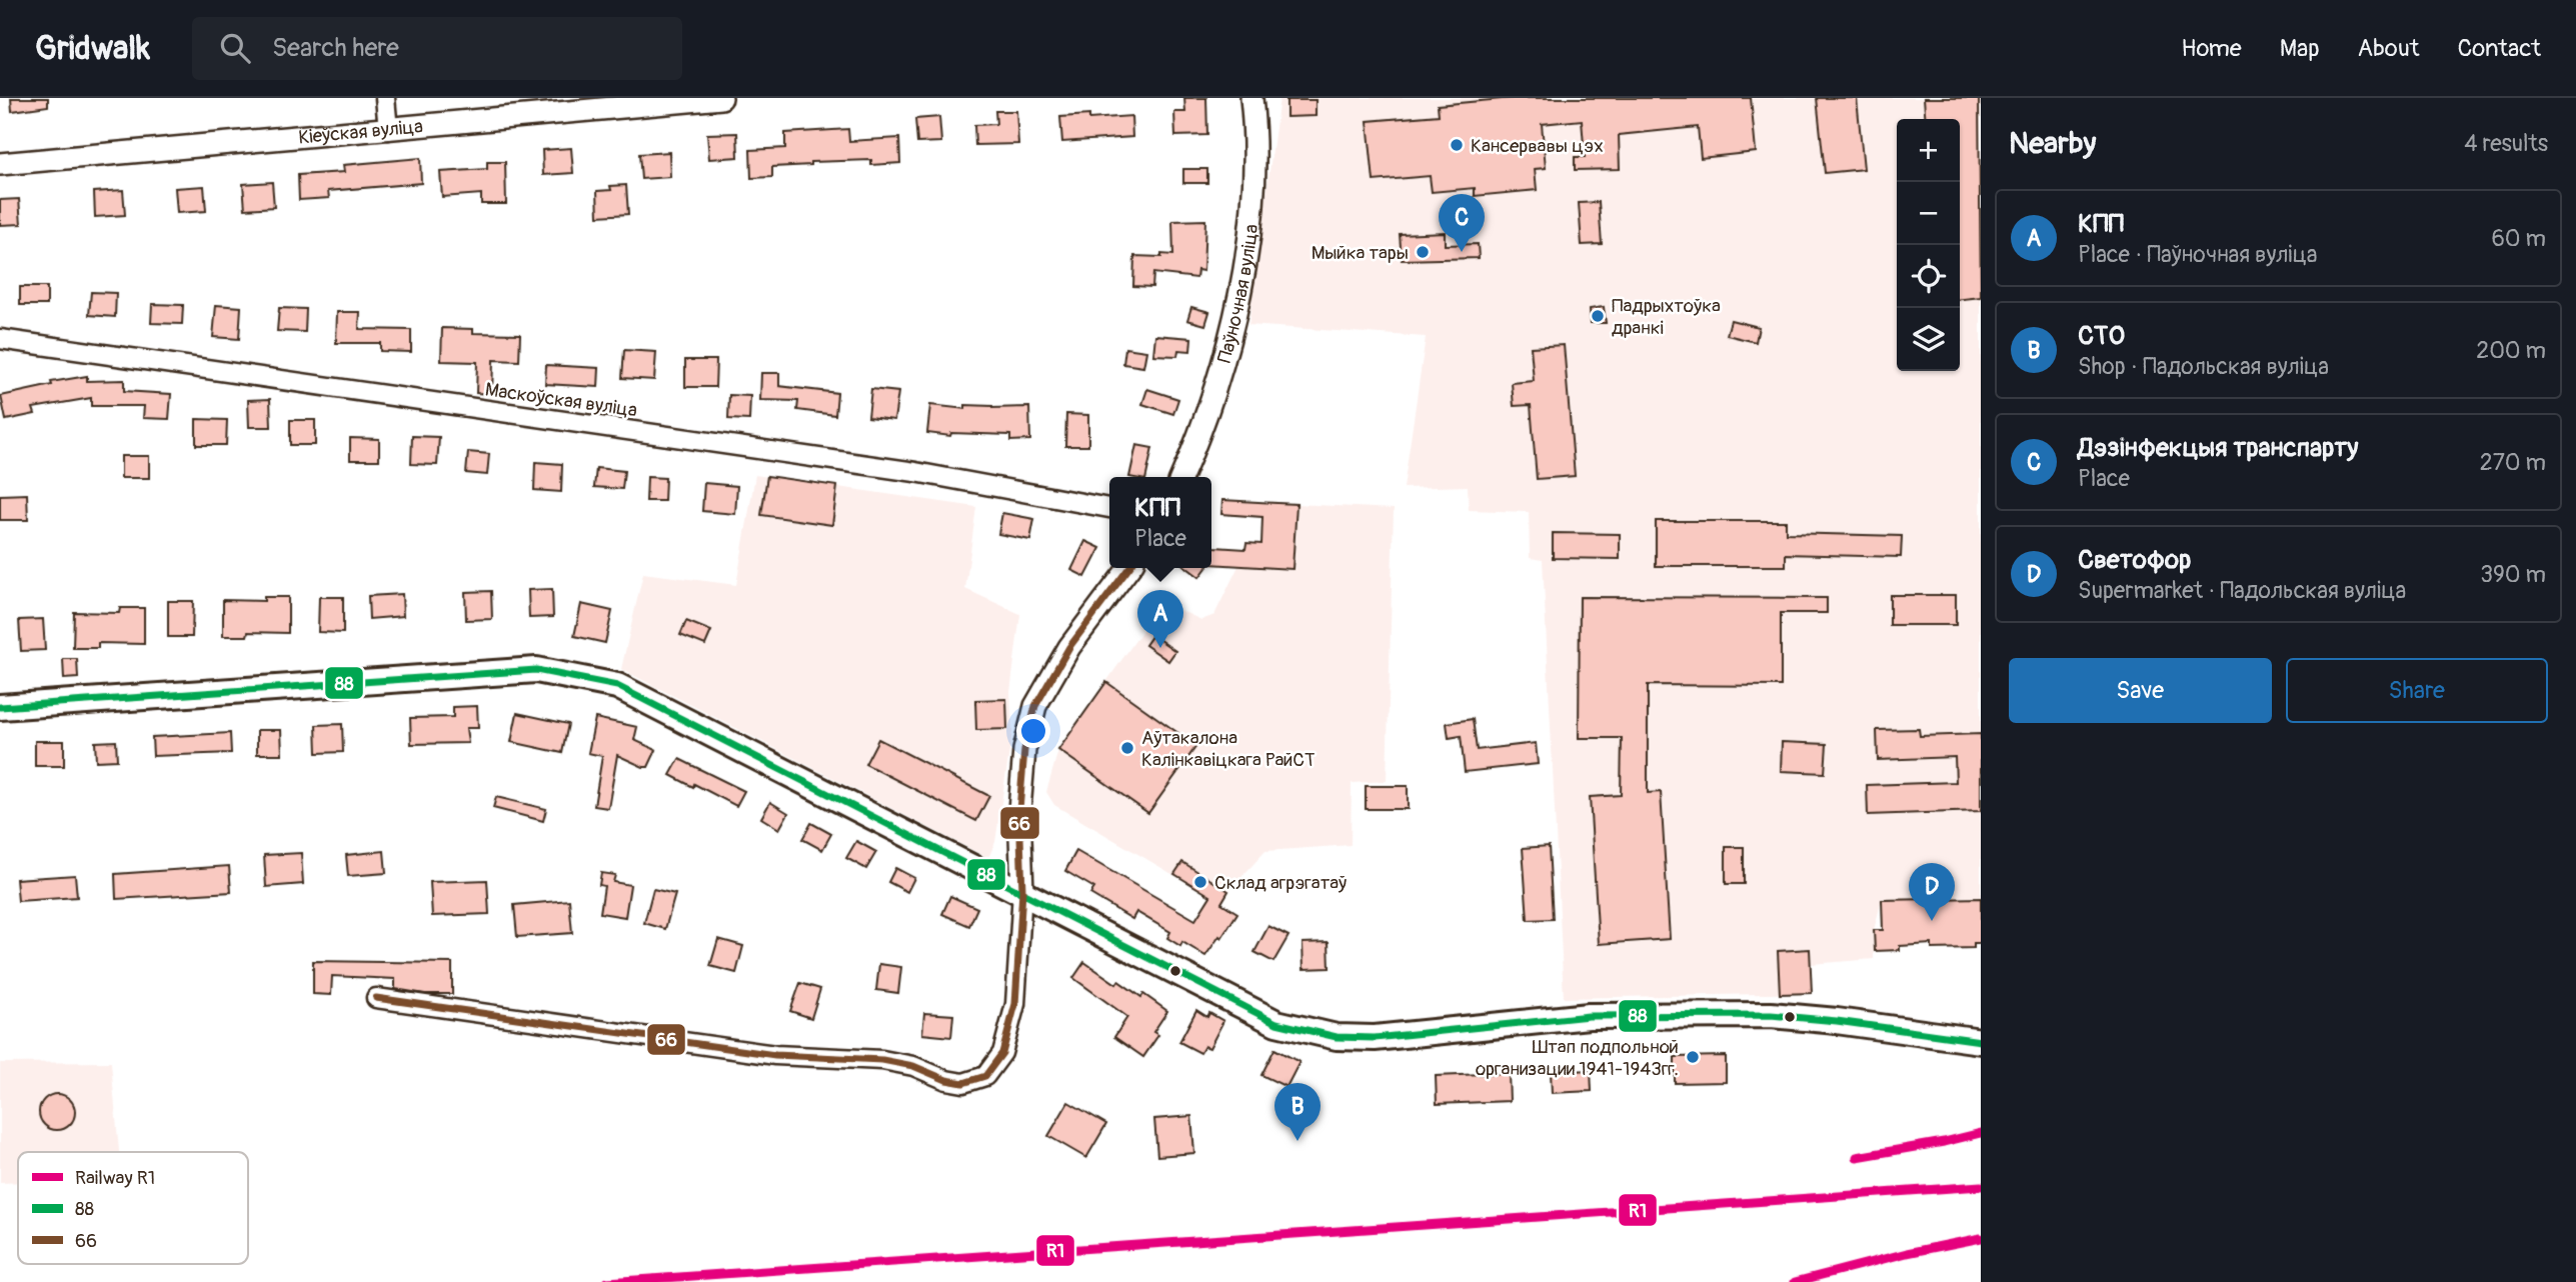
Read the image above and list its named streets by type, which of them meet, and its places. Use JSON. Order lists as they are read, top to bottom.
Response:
{
  "streets": {
    "street": ["Кіеўская вуліца", "Паўночная вуліца", "Маскоўская вуліца"]
  },
  "places": [
    "Кансервавы цэх",
    "Мыйка тары",
    "Падрыхтоўка дранкі",
    "Аўтакалона Калінкавіцкага РайСТ",
    "Склад агрэгатаў",
    "Штап подпольной организации 1941-1943гг."
  ],
  "lines": ["transit line 66", "transit line 88", "rail line R1"],
  "legend": ["Railway R1", "88", "66"],
  "page": {
    "header": "Gridwalk",
    "search": "Search here",
    "nav": [
      "Home",
      "Map",
      "About",
      "Contact"
    ],
    "heading": ["Nearby", "4 results"],
    "map_buttons": ["+", "−"],
    "list": [
      {
        "mark": "A",
        "name": "КПП",
        "note": "Place · Паўночная вуліца",
        "value": "60 m"
      },
      {
        "mark": "B",
        "name": "СТО",
        "note": "Shop · Падольская вуліца",
        "value": "200 m"
      },
      {
        "mark": "C",
        "name": "Дэзінфекцыя транспарту",
        "note": "Place",
        "value": "270 m"
      },
      {
        "mark": "D",
        "name": "Светофор",
        "note": "Supermarket · Падольская вуліца",
        "value": "390 m"
      }
    ],
    "pins": [
      "C",
      "A",
      "D",
      "B"
    ],
    "popup": ["КПП", "Place"],
    "buttons": ["Save", "Share"]
  }
}
